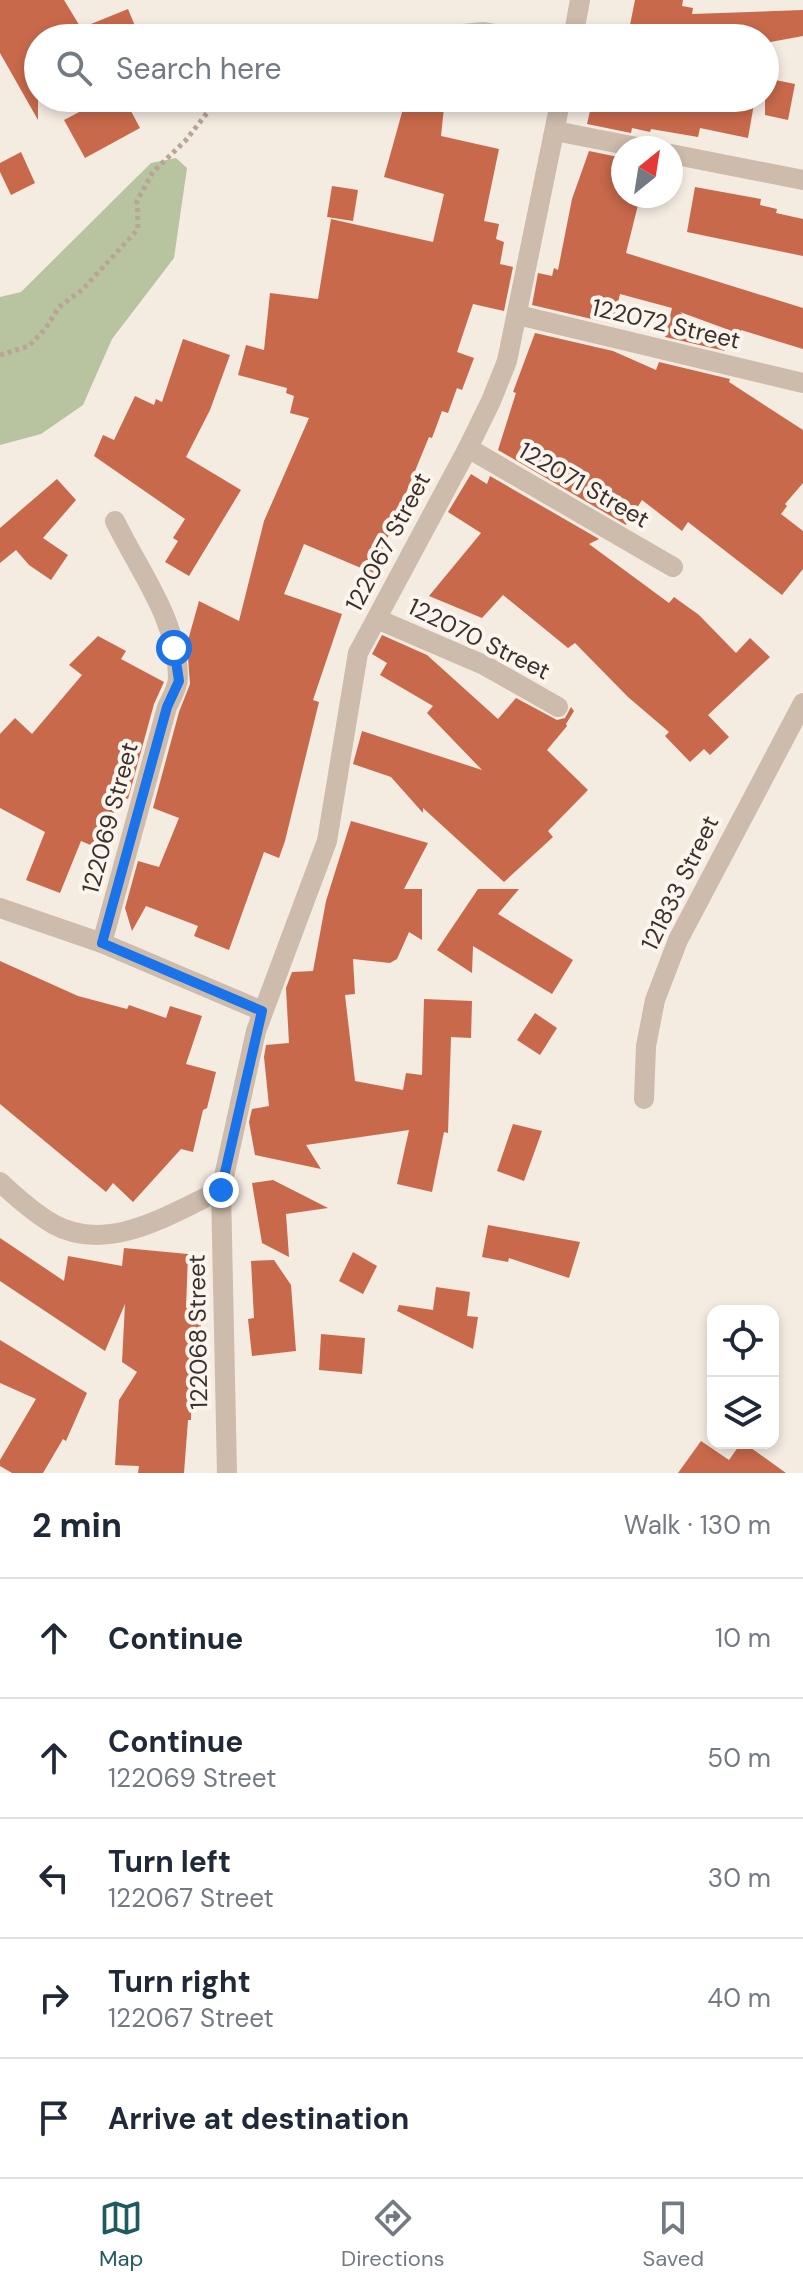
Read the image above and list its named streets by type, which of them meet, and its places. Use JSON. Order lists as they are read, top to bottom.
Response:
{
  "streets": {
    "street": [
      "122072 Street",
      "122071 Street",
      "122067 Street",
      "122070 Street",
      "122069 Street",
      "121833 Street",
      "122068 Street"
    ]
  },
  "crossings": [
    ["122072 Street", "122067 Street"],
    ["122071 Street", "122067 Street"],
    ["122067 Street", "122070 Street"],
    ["122067 Street", "122068 Street"]
  ],
  "north": "top right",
  "page": {
    "search": "Search here",
    "heading": ["2 min", "Walk · 130 m"],
    "list": [
      ["Continue", "10 m"],
      ["Continue", "122069 Street", "50 m"],
      ["Turn left", "122067 Street", "30 m"],
      ["Turn right", "122067 Street", "40 m"],
      "Arrive at destination"
    ],
    "nav": ["Map", "Directions", "Saved"]
  }
}
